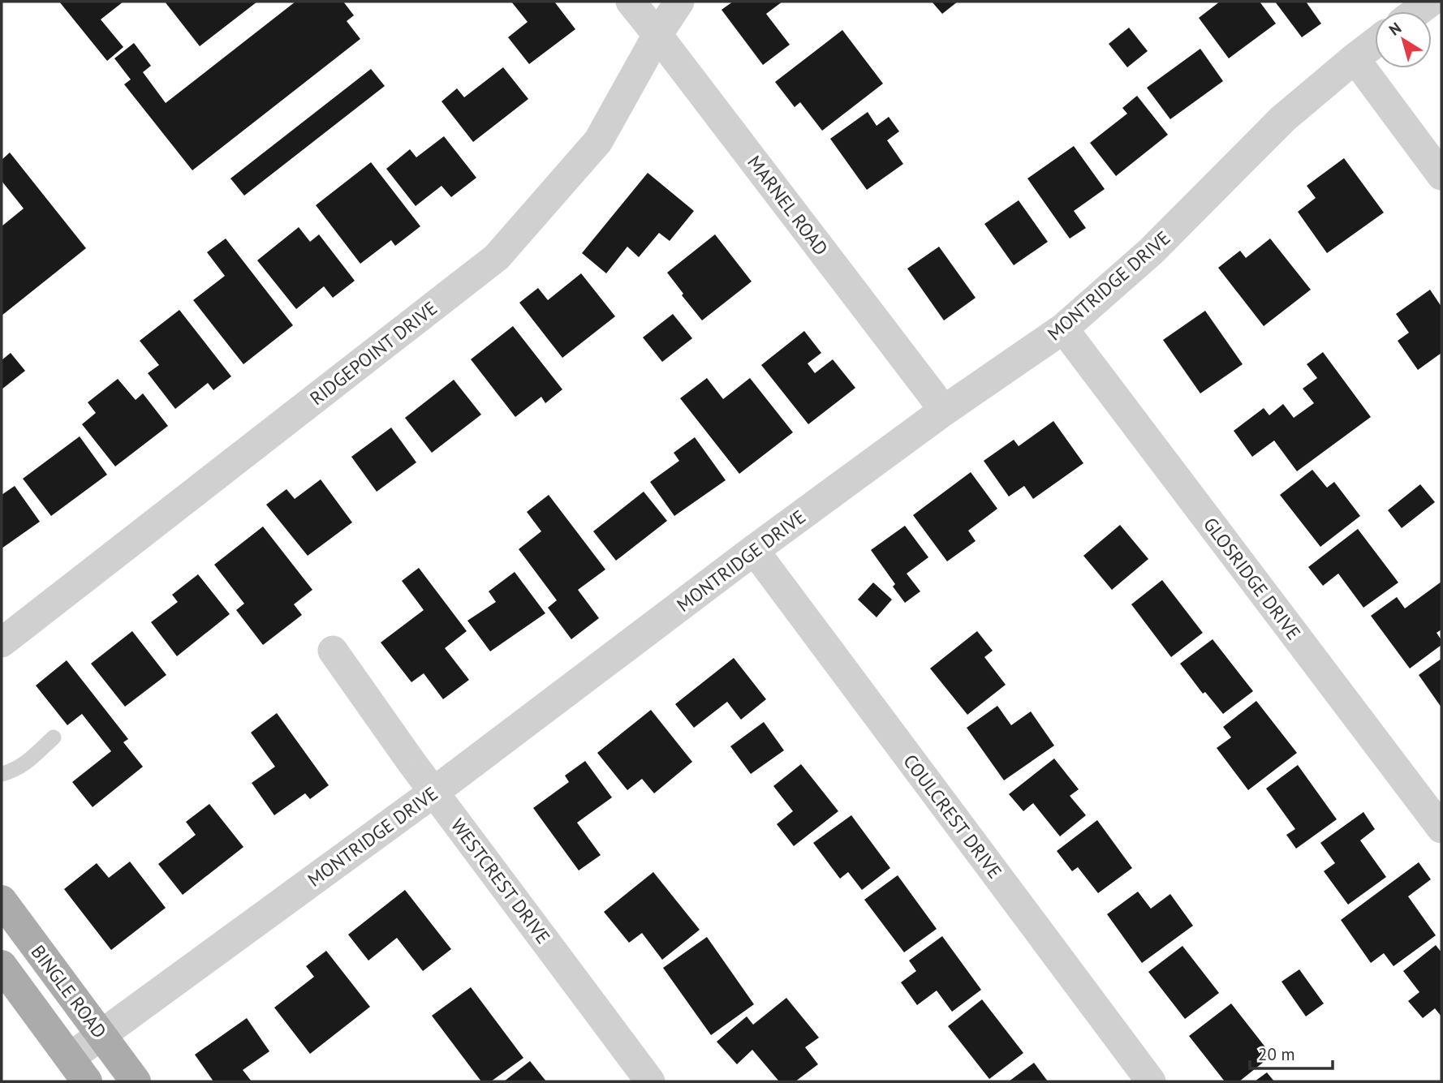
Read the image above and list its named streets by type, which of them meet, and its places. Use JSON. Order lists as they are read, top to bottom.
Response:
{
  "streets": {
    "main road": ["BINGLE ROAD"],
    "street": [
      "MARNEL ROAD",
      "MONTRIDGE DRIVE",
      "RIDGEPOINT DRIVE",
      "GLOSRIDGE DRIVE",
      "COULCREST DRIVE",
      "WESTCREST DRIVE"
    ]
  },
  "crossings": [
    ["MARNEL ROAD", "MONTRIDGE DRIVE"],
    ["MARNEL ROAD", "RIDGEPOINT DRIVE"],
    ["MONTRIDGE DRIVE", "GLOSRIDGE DRIVE"],
    ["MONTRIDGE DRIVE", "COULCREST DRIVE"],
    ["MONTRIDGE DRIVE", "WESTCREST DRIVE"],
    ["MONTRIDGE DRIVE", "BINGLE ROAD"]
  ],
  "scale_bar": "20 m",
  "north": "top left"
}
